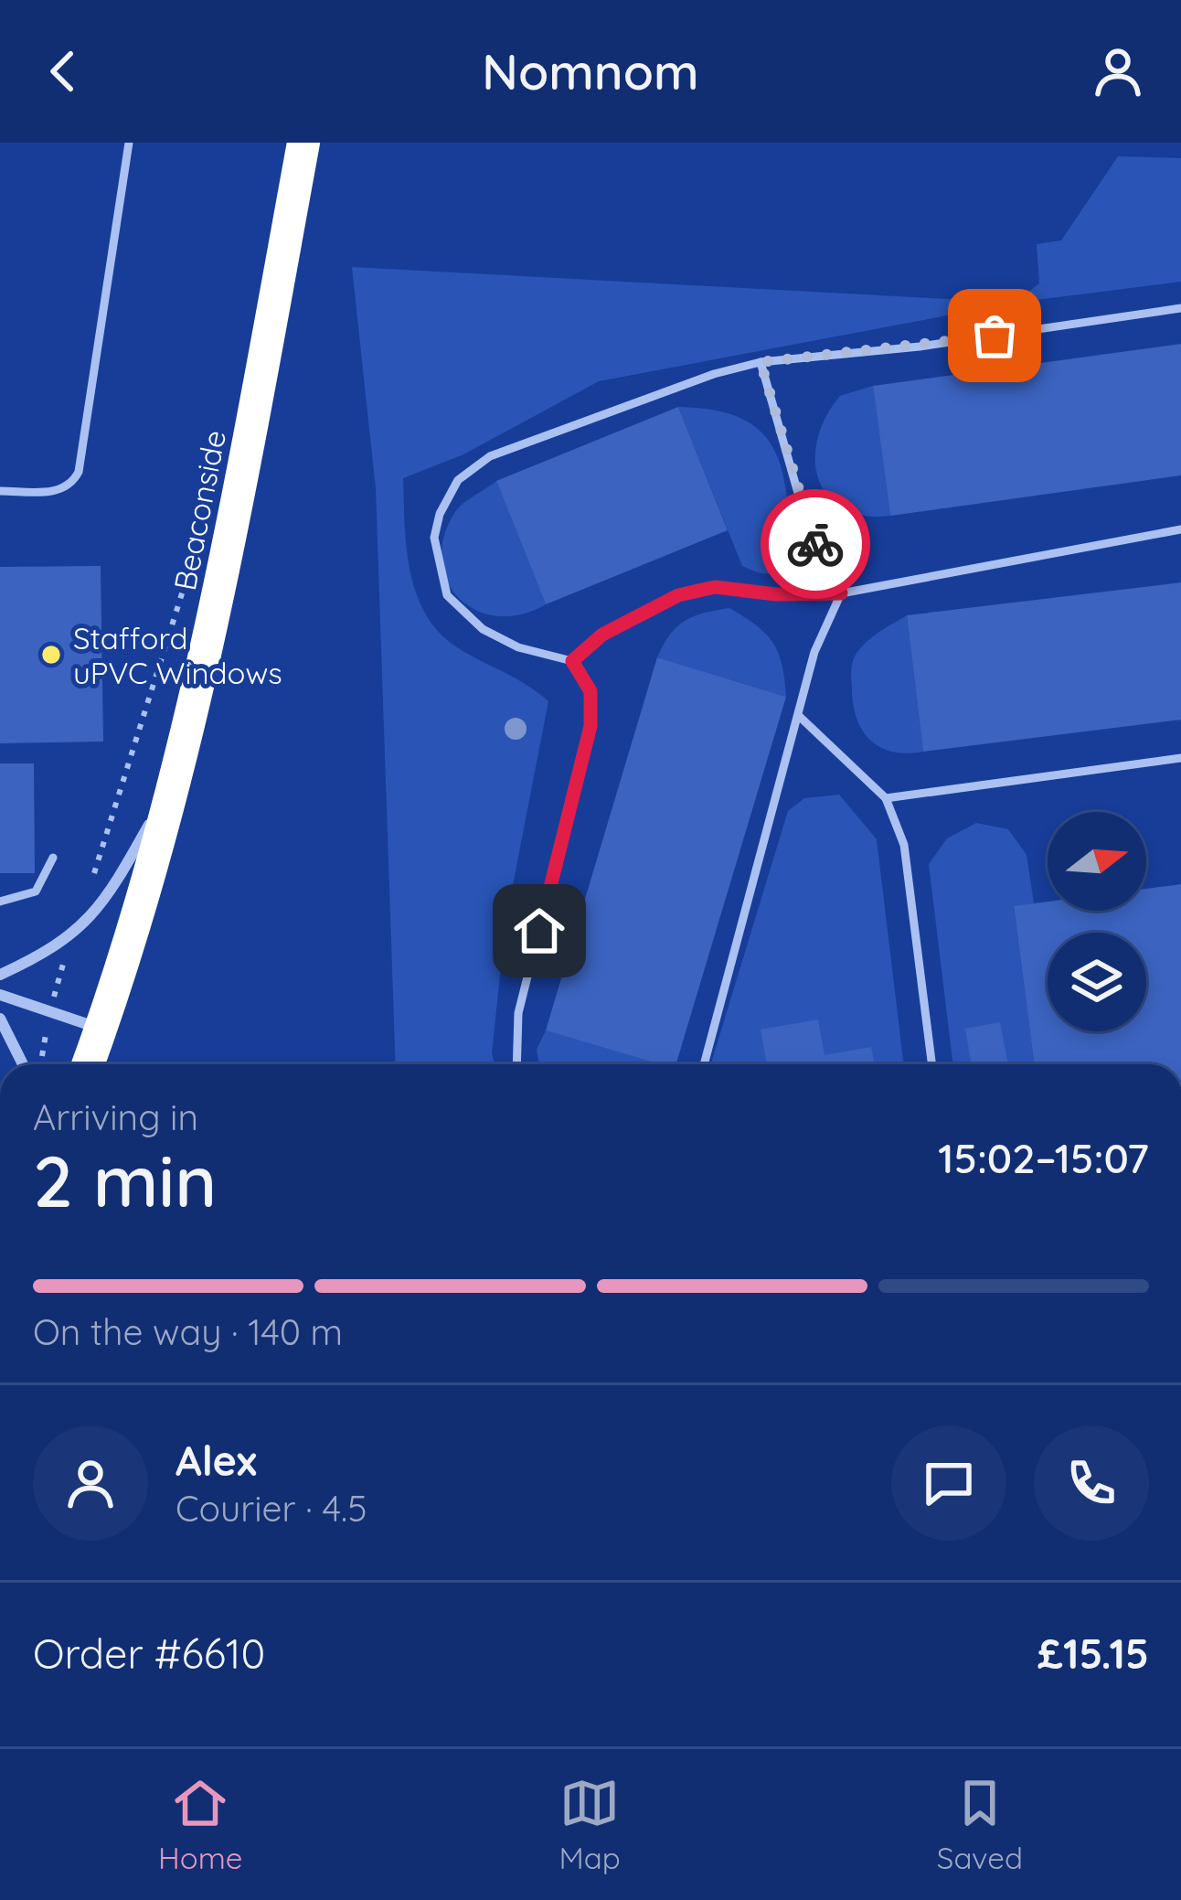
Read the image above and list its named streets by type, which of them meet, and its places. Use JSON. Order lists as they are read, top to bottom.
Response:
{
  "streets": {
    "highway": ["Beaconside"]
  },
  "places": ["Stafford uPVC Windows"],
  "north": "right",
  "page": {
    "header": "Nomnom",
    "heading": ["2 min", "Arriving in", "15:02–15:07"],
    "panel": [
      "Alex",
      "Courier · 4.5",
      "Order #6610",
      "£15.15"
    ],
    "bar": "On the way · 140 m",
    "tabs": ["Home", "Map", "Saved"]
  }
}
